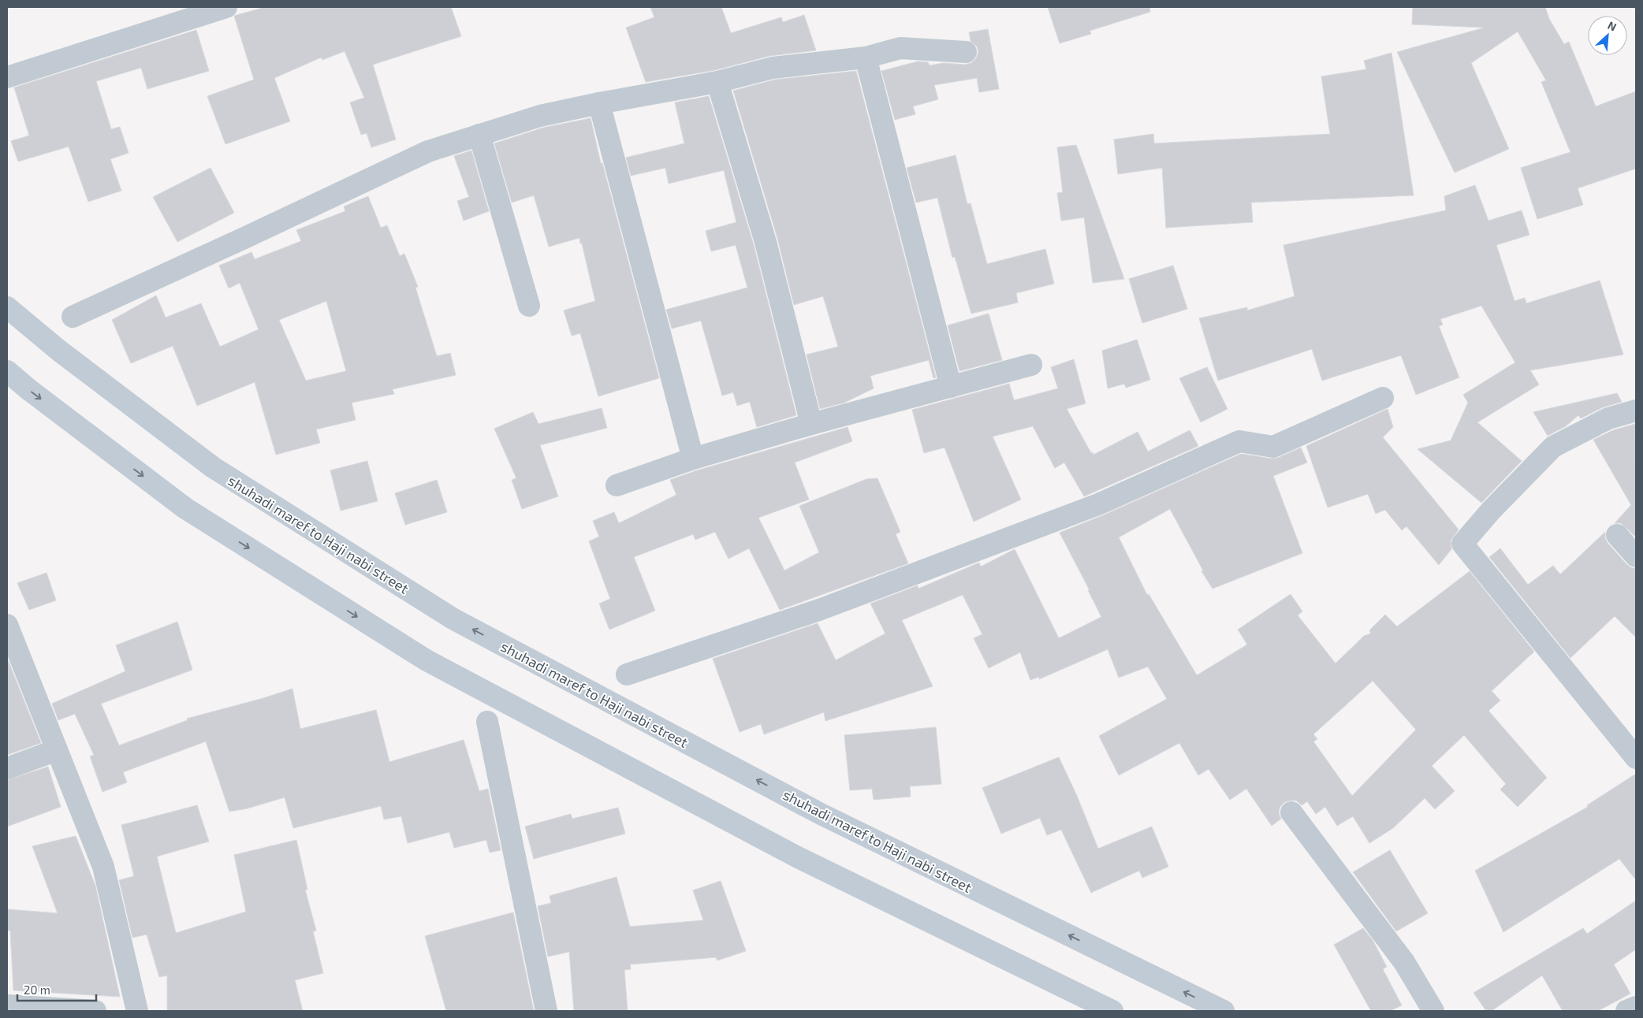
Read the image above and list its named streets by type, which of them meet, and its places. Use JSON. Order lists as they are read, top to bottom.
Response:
{
  "streets": {
    "main road": ["shuhadi maref to Haji nabi street"]
  },
  "scale_bar": "20 m",
  "north": "top right"
}
